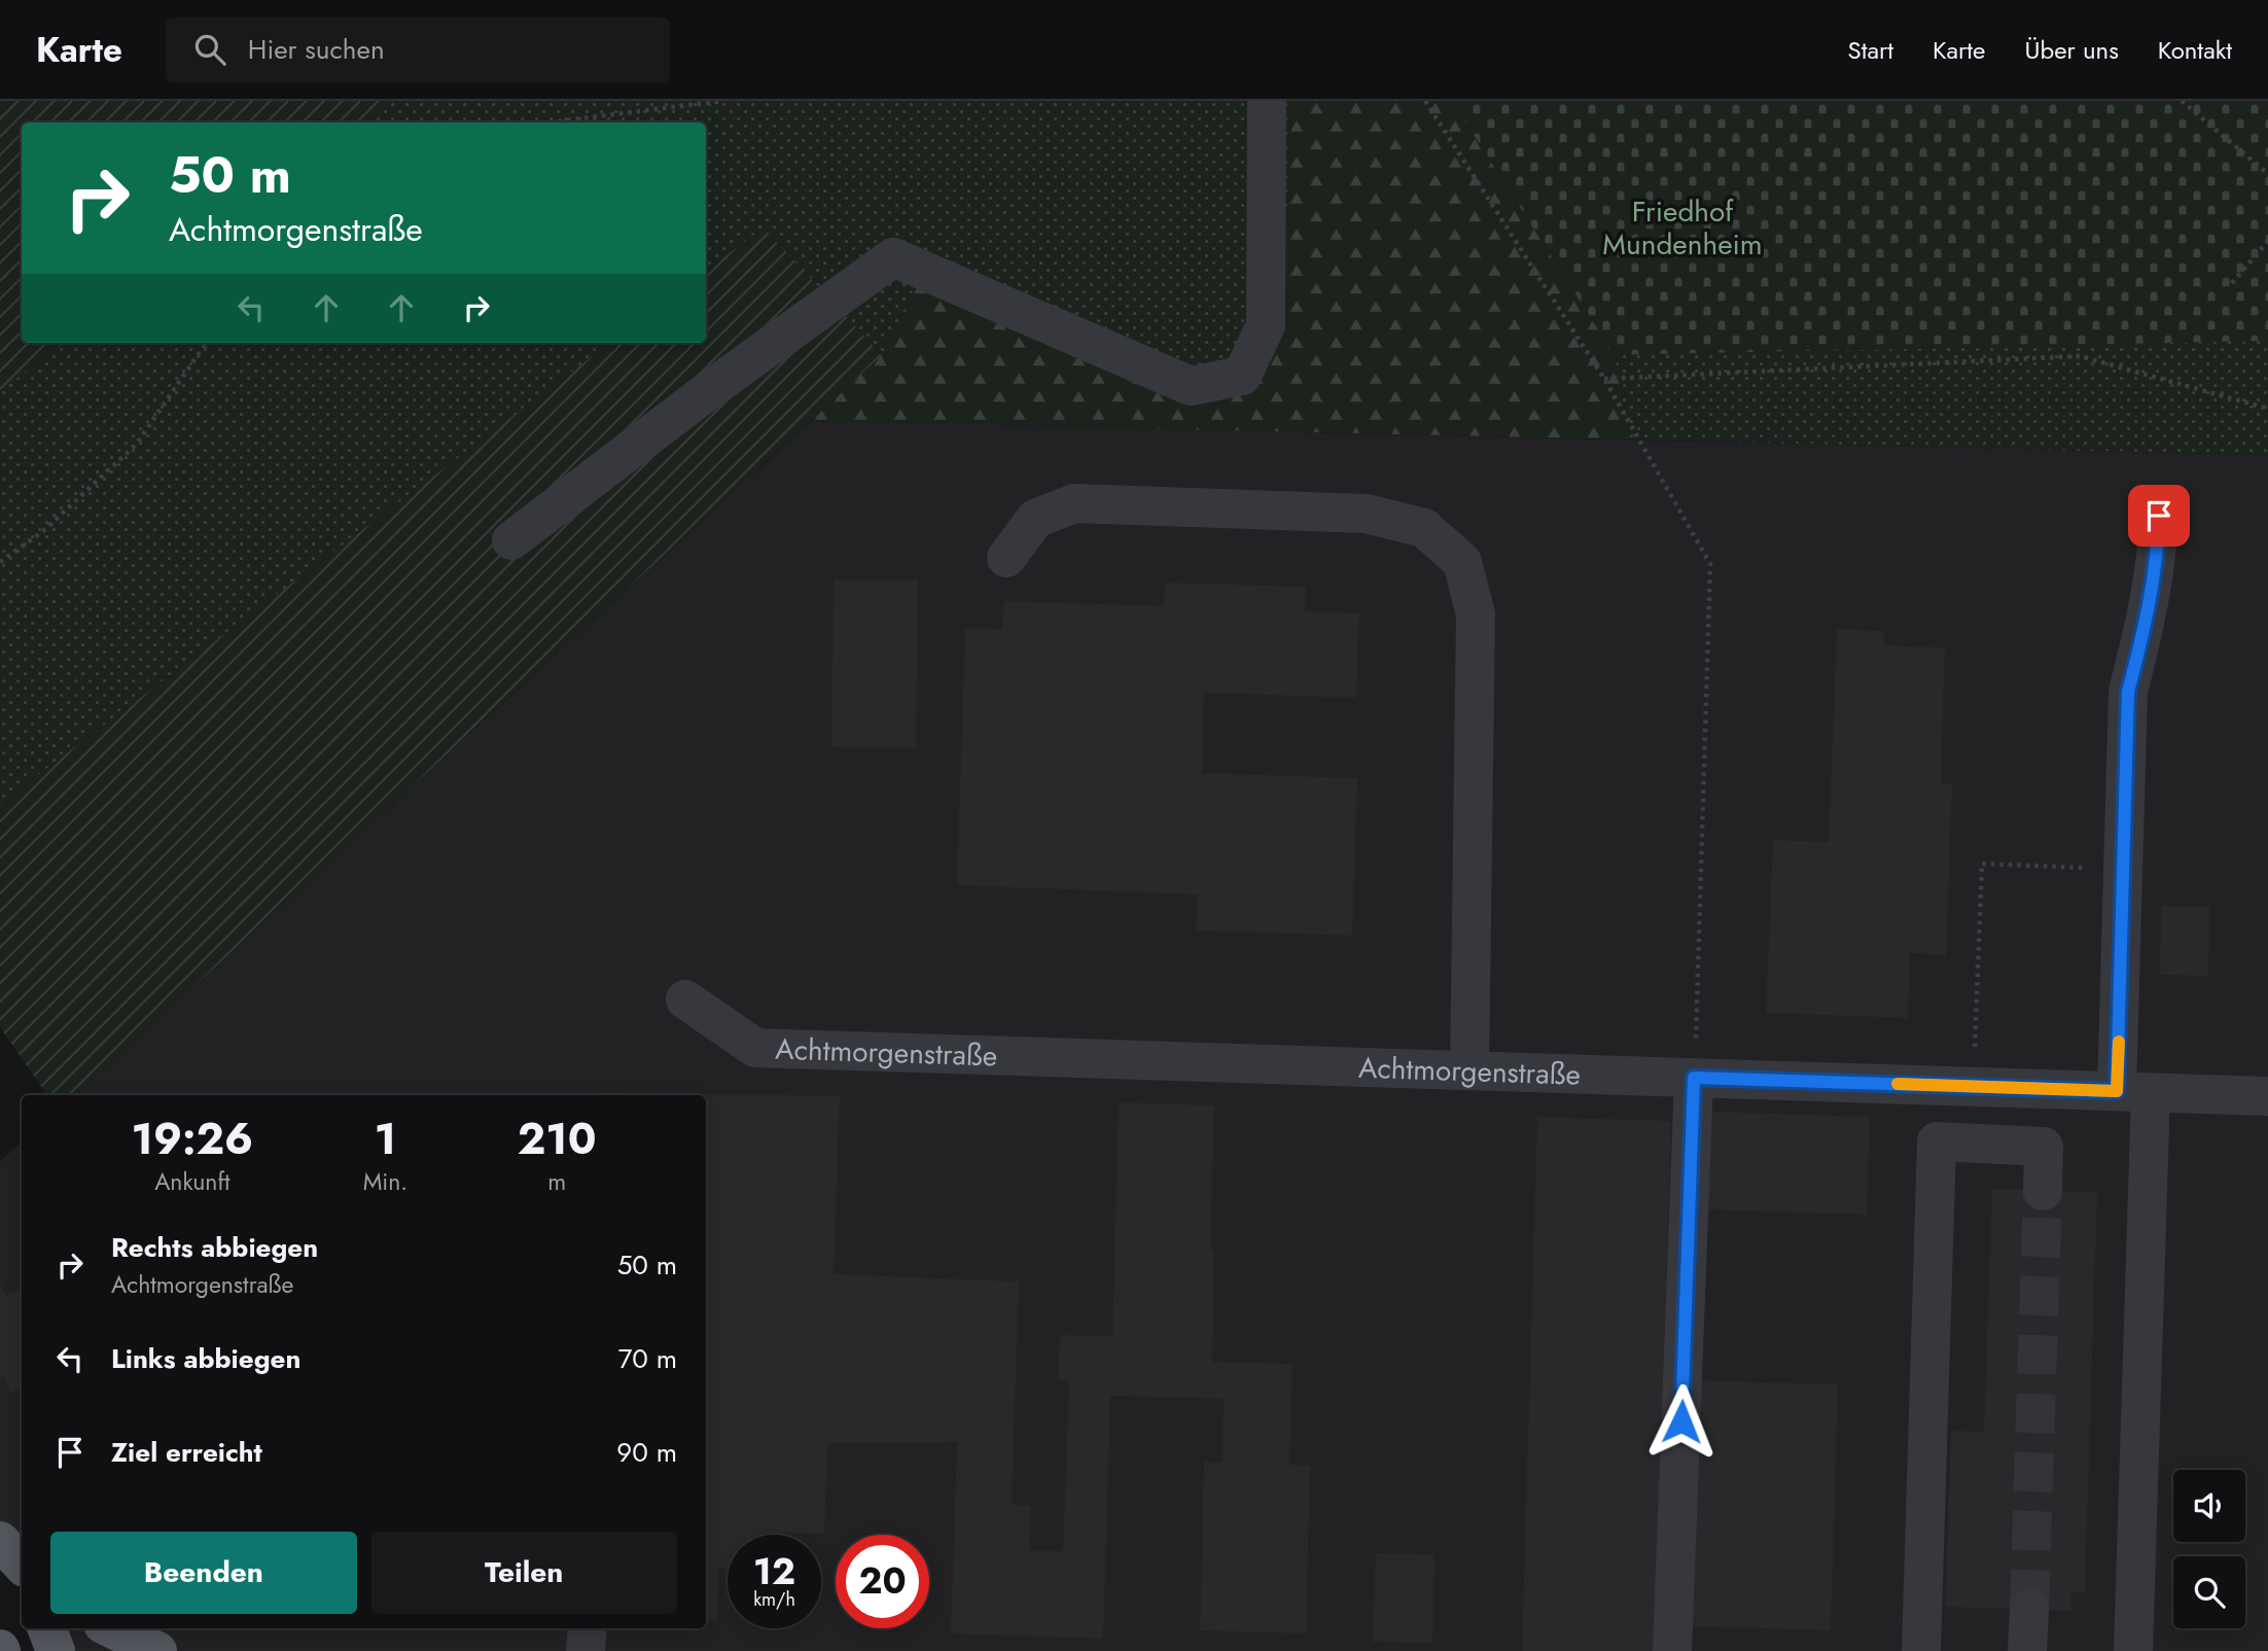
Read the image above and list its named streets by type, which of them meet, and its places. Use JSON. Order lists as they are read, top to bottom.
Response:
{
  "streets": {
    "street": ["Achtmorgenstraße"]
  },
  "parks": ["Friedhof Mundenheim"],
  "page": {
    "header": "Karte",
    "search": "Hier suchen",
    "nav": [
      "Start",
      "Karte",
      "Über uns",
      "Kontakt"
    ],
    "turn": ["50 m", "Achtmorgenstraße"],
    "eta": [
      "19:26",
      "Ankunft",
      "1",
      "Min.",
      "210",
      "m"
    ],
    "list": [
      {
        "name": "Rechts abbiegen",
        "note": "Achtmorgenstraße",
        "value": "50 m"
      },
      {
        "name": "Links abbiegen",
        "value": "70 m"
      },
      {
        "name": "Ziel erreicht",
        "value": "90 m"
      }
    ],
    "buttons": ["Beenden", "Teilen"],
    "speed": "12 km/h",
    "limit": "20"
  }
}
